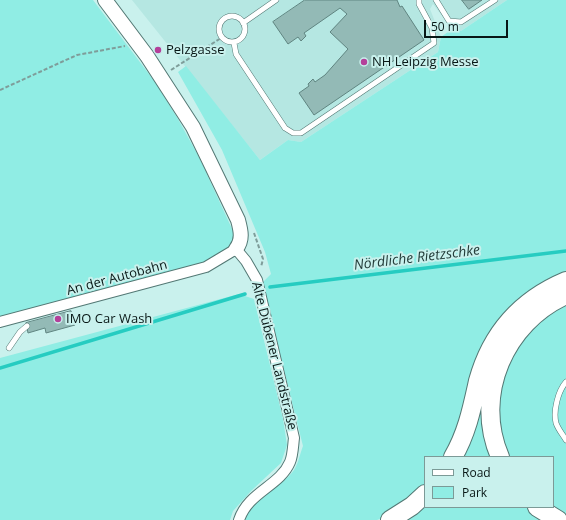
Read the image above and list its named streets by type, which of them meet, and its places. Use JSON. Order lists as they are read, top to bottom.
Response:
{
  "streets": {
    "street": ["An der Autobahn", "Alte Dübener Landstraße"]
  },
  "crossings": [
    ["An der Autobahn", "Alte Dübener Landstraße"]
  ],
  "water": ["Nördliche Rietzschke"],
  "places": ["Pelzgasse", "NH Leipzig Messe", "IMO Car Wash"],
  "legend": ["Road", "Park"],
  "scale_bar": "50 m"
}
